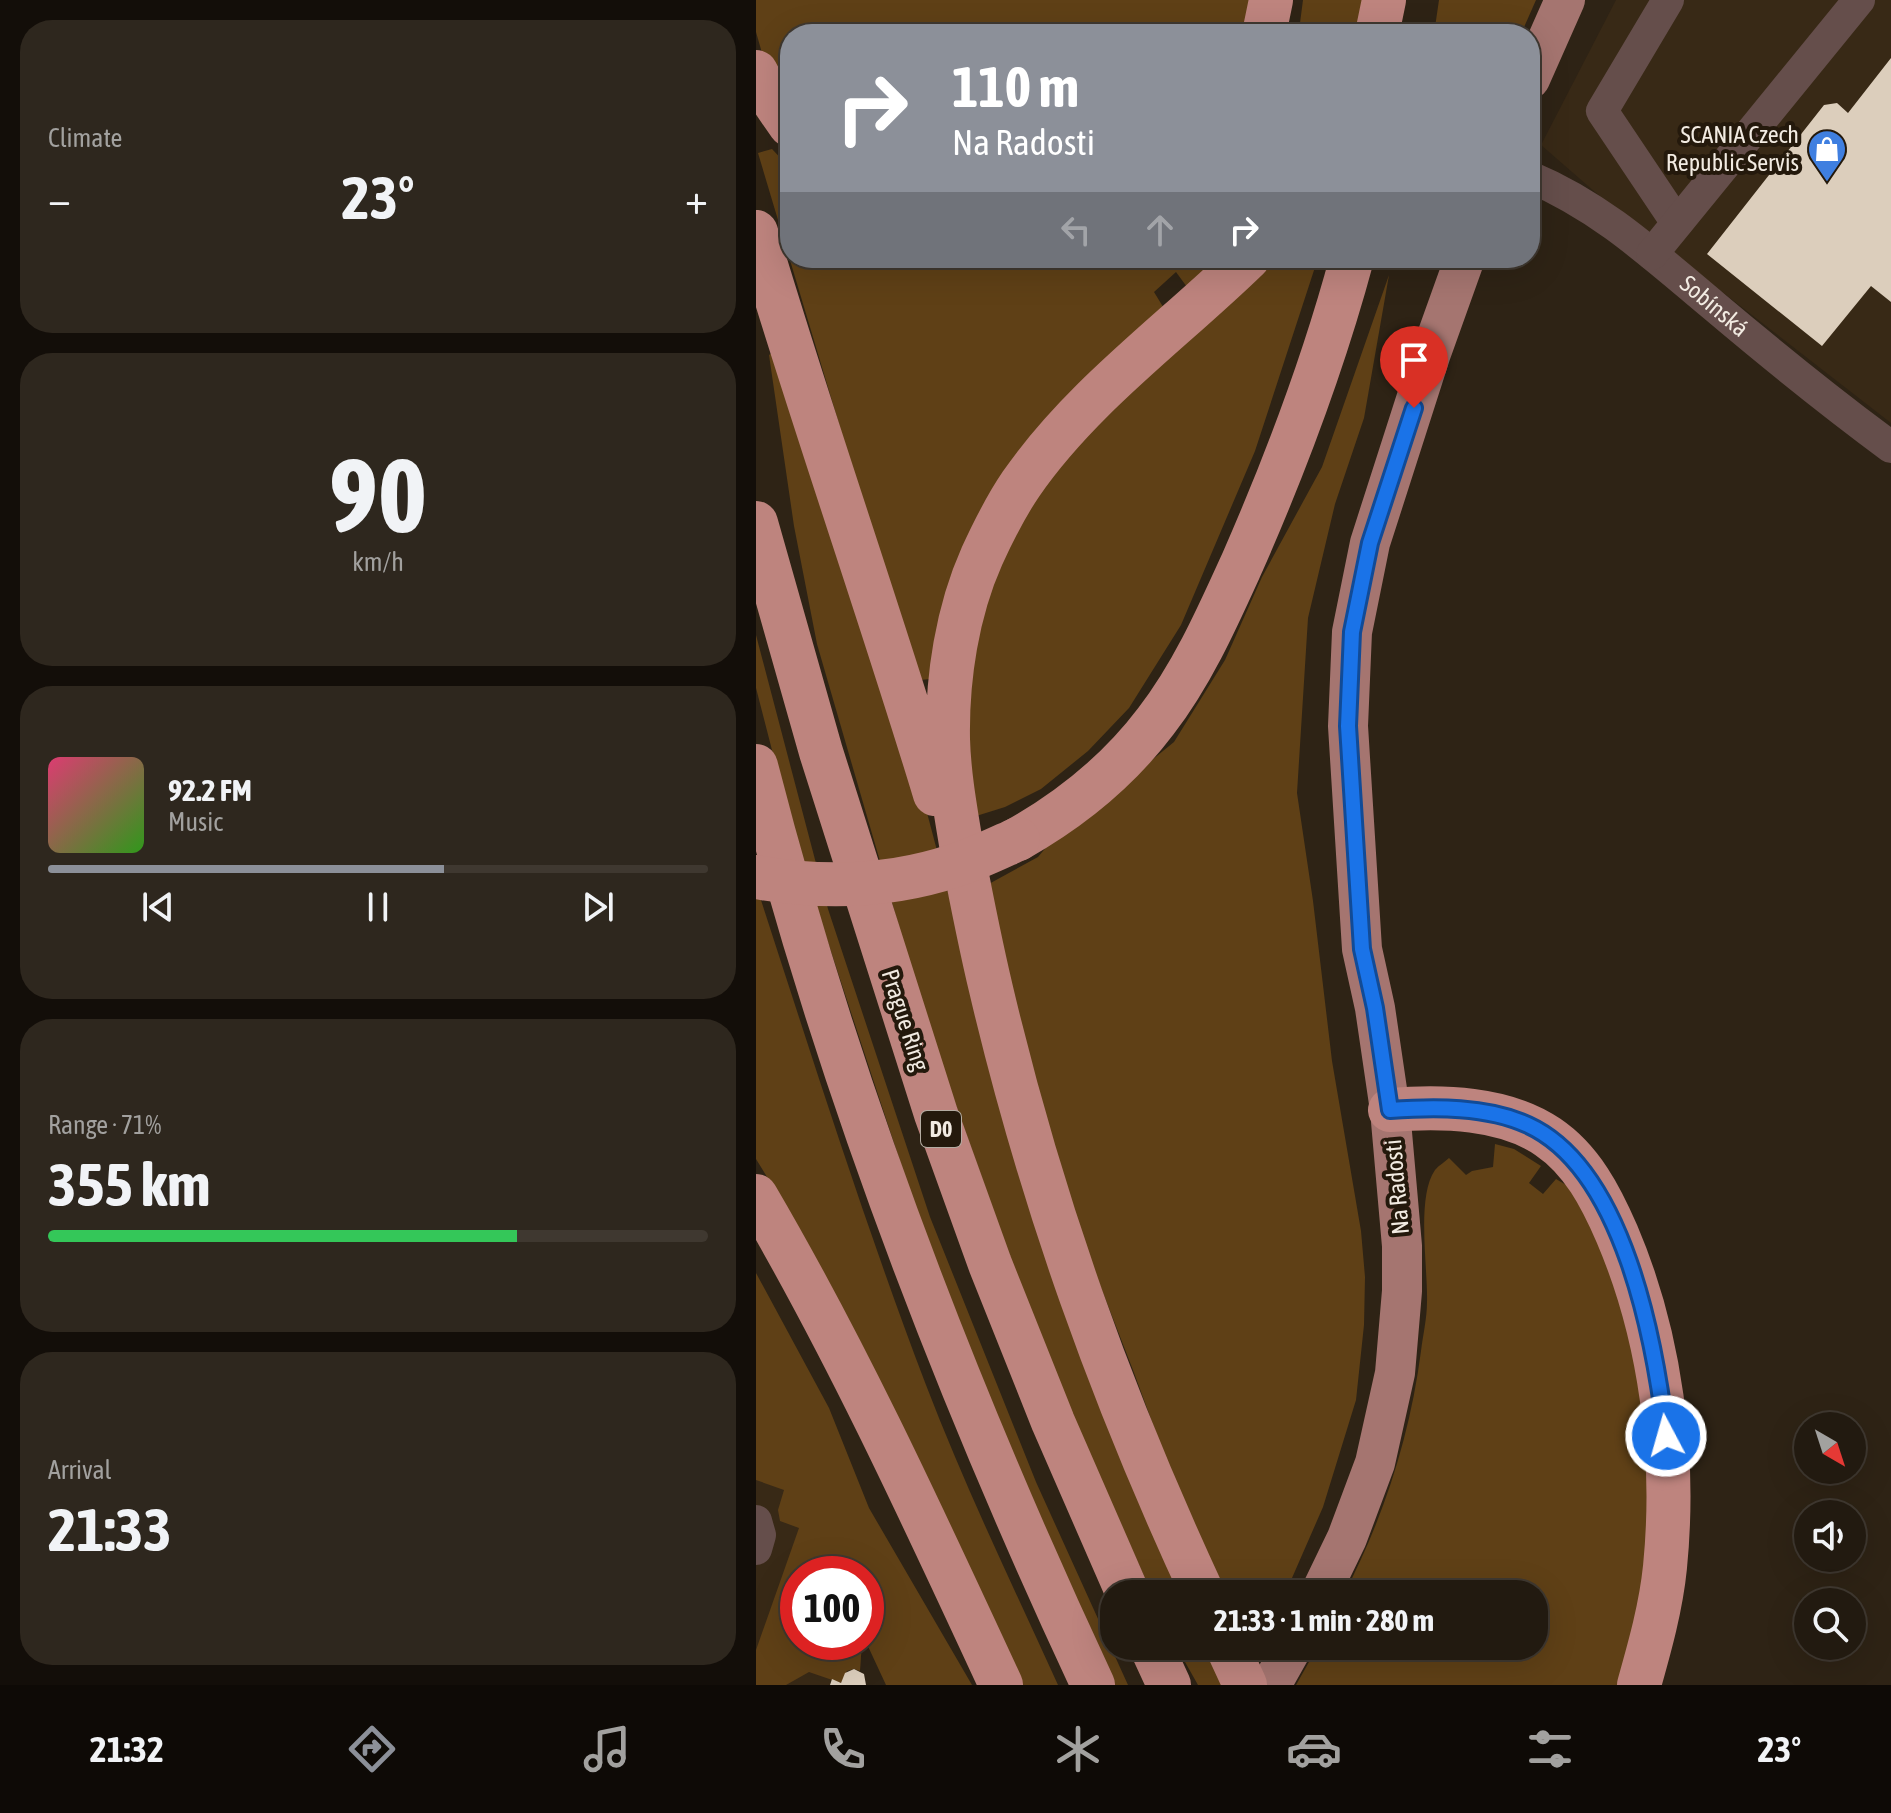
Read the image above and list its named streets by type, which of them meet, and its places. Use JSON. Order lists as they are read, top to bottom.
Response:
{
  "streets": {
    "highway": ["Prague Ring", "D0"],
    "main road": ["Na Radosti"],
    "street": ["Sobínská"]
  },
  "places": {
    "shop": ["SCANIA Czech Republic Servis"]
  },
  "north": "bottom right",
  "page": {
    "tile": [
      "Climate",
      ["90", "km/h"],
      ["Range · 71%", "355 km"],
      ["Arrival", "21:33"]
    ],
    "turn": ["110 m", "Na Radosti"],
    "heat": ["−", "23°", "+"],
    "song": ["92.2 FM", "Music"],
    "limit": "100",
    "trip": "21:33 · 1 min · 280 m",
    "tabs": ["21:32", "23°"]
  }
}
